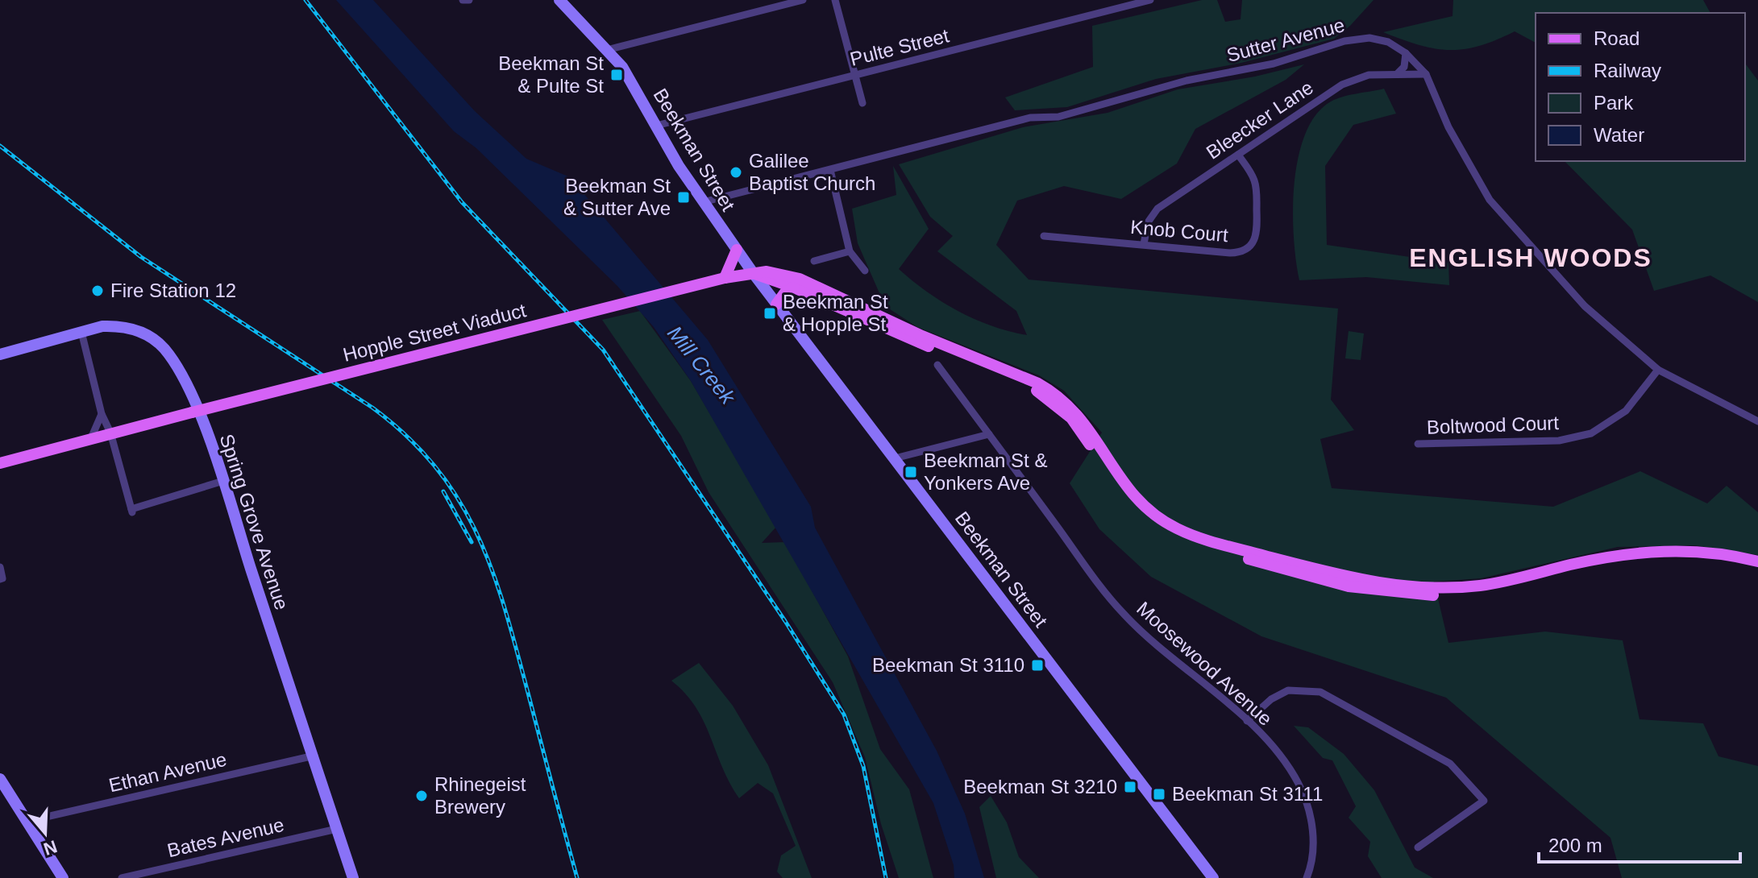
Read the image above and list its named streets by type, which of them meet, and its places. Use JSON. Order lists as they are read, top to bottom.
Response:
{
  "streets": {
    "main road": ["Beekman Street", "Hopple Street Viaduct", "Spring Grove Avenue"],
    "street": [
      "Sutter Avenue",
      "Pulte Street",
      "Bleecker Lane",
      "Knob Court",
      "Boltwood Court",
      "Moosewood Avenue",
      "Ethan Avenue",
      "Bates Avenue"
    ]
  },
  "crossings": [
    ["Sutter Avenue", "Bleecker Lane"],
    ["Sutter Avenue", "Beekman Street"],
    ["Sutter Avenue", "Boltwood Court"],
    ["Pulte Street", "Beekman Street"],
    ["Bleecker Lane", "Knob Court"],
    ["Beekman Street", "Hopple Street Viaduct"],
    ["Spring Grove Avenue", "Ethan Avenue"],
    ["Spring Grove Avenue", "Bates Avenue"]
  ],
  "districts": ["ENGLISH WOODS"],
  "water": ["Mill Creek"],
  "places": {
    "transit": [
      "Beekman St & Pulte St",
      "Beekman St & Sutter Ave",
      "Beekman St & Hopple St",
      "Beekman St & Yonkers Ave",
      "Beekman St 3110",
      "Beekman St 3210",
      "Beekman St 3111"
    ],
    "other": ["Galilee Baptist Church", "Fire Station 12", "Rhinegeist Brewery"]
  },
  "legend": [
    "Road",
    "Railway",
    "Park",
    "Water"
  ],
  "scale_bar": "200 m",
  "north": "bottom"
}
